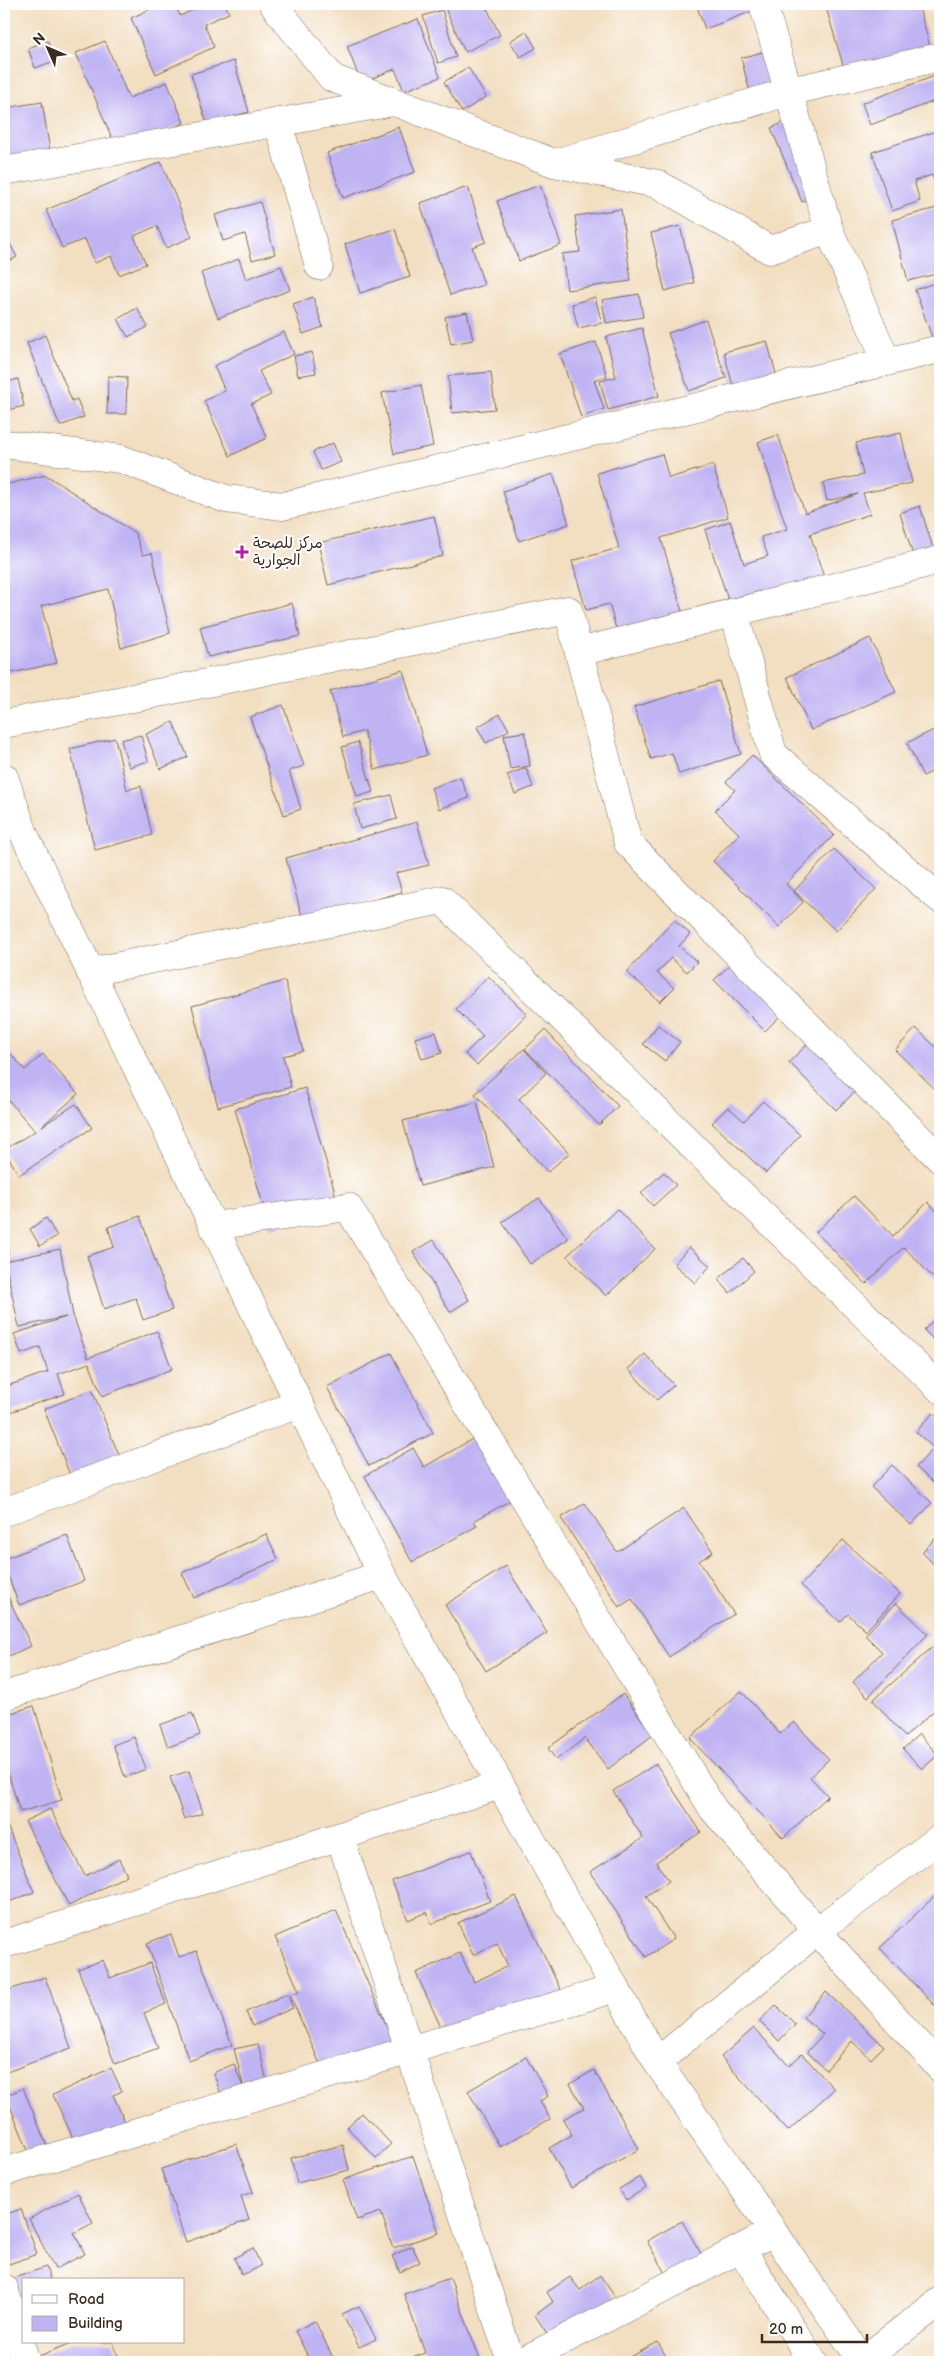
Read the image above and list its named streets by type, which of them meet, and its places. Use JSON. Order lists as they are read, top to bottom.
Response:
{
  "places": {
    "health": ["مركز للصحة الجوارية"]
  },
  "legend": ["Road", "Building"],
  "scale_bar": "20 m",
  "north": "top left"
}
